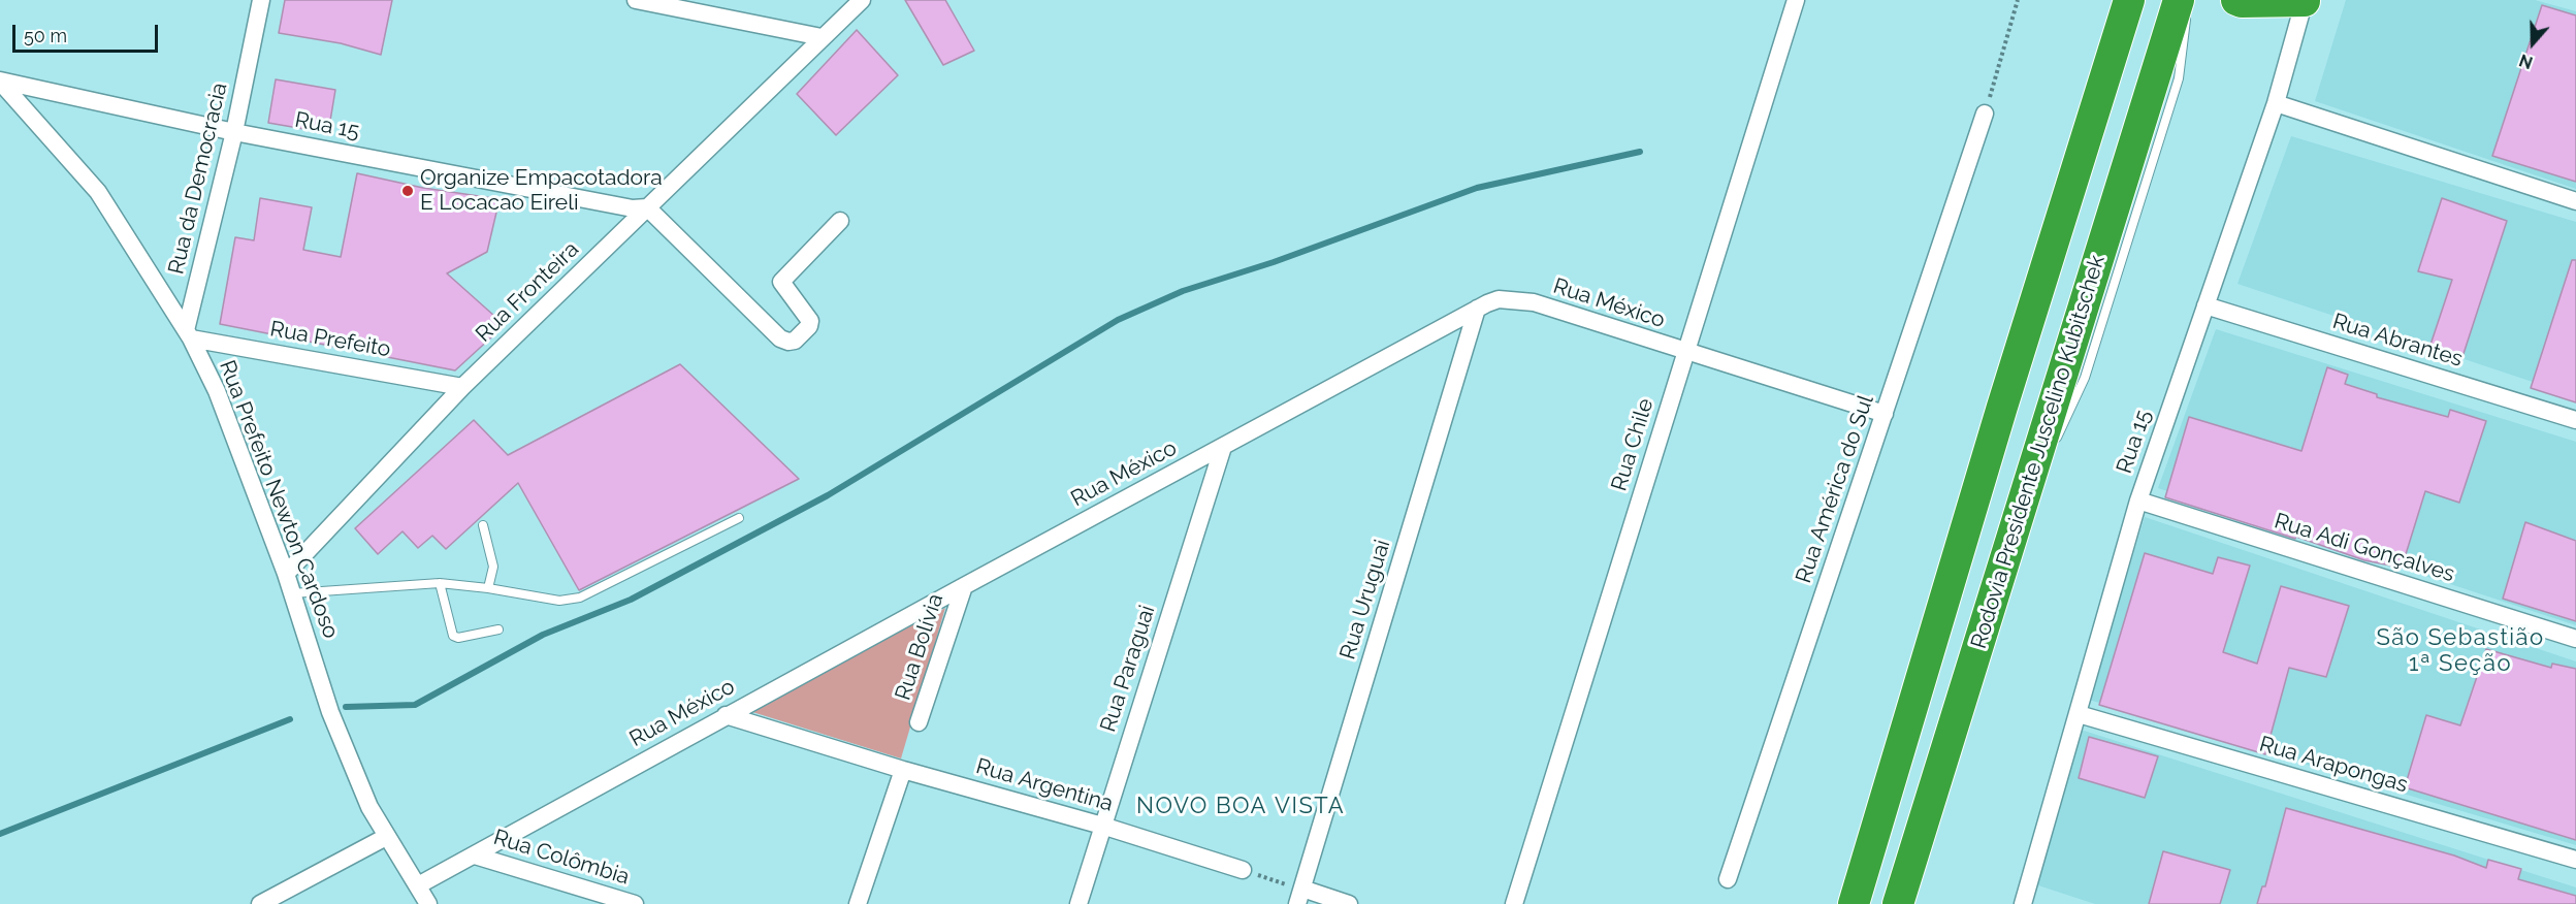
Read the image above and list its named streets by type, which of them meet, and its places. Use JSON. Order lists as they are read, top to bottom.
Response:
{
  "streets": {
    "highway": ["Rodovia Presidente Juscelino Kubitschek"],
    "street": [
      "Rua 15",
      "Rua da Democracia",
      "Rua Fronteira",
      "Rua México",
      "Rua Prefeito",
      "Rua Abrantes",
      "Rua Chile",
      "Rua América do Sul",
      "Rua Prefeito Newton Cardoso",
      "Rua Adi Gonçalves",
      "Rua Uruguai",
      "Rua Bolívia",
      "Rua Paraguai",
      "Rua Arapongas",
      "Rua Argentina",
      "Rua Colômbia"
    ]
  },
  "crossings": [
    ["Rua 15", "Rua da Democracia"],
    ["Rua 15", "Rua Fronteira"],
    ["Rua 15", "Rua Abrantes"],
    ["Rua 15", "Rua Prefeito Newton Cardoso"],
    ["Rua 15", "Rua Adi Gonçalves"],
    ["Rua 15", "Rua Arapongas"],
    ["Rua da Democracia", "Rua Prefeito"],
    ["Rua da Democracia", "Rua Prefeito Newton Cardoso"],
    ["Rua Fronteira", "Rua Prefeito"],
    ["Rua Fronteira", "Rua Prefeito Newton Cardoso"],
    ["Rua México", "Rua Chile"],
    ["Rua México", "Rua América do Sul"],
    ["Rua México", "Rua Prefeito Newton Cardoso"],
    ["Rua México", "Rua Uruguai"],
    ["Rua México", "Rua Bolívia"],
    ["Rua México", "Rua Paraguai"],
    ["Rua México", "Rua Argentina"],
    ["Rua México", "Rua Colômbia"],
    ["Rua Prefeito", "Rua Prefeito Newton Cardoso"],
    ["Rua Paraguai", "Rua Argentina"]
  ],
  "districts": ["São Sebastião 1ª Seção", "NOVO BOA VISTA"],
  "places": ["Organize Empacotadora E Locacao Eireli"],
  "scale_bar": "50 m",
  "north": "bottom"
}
